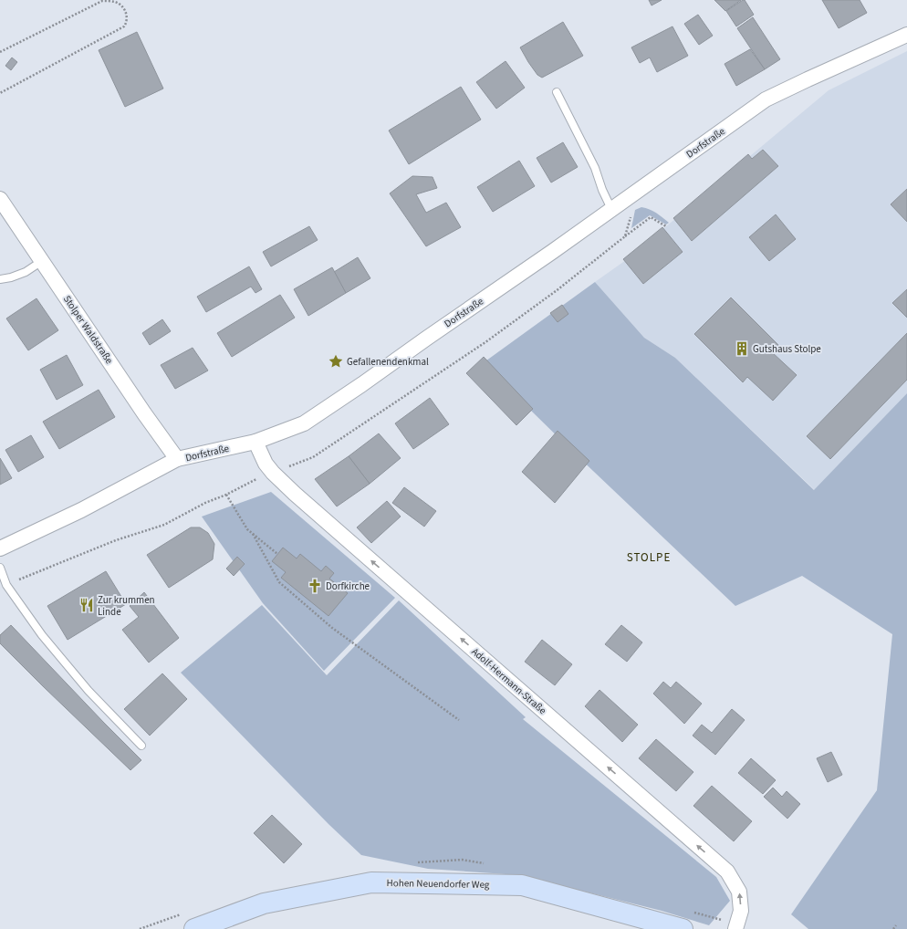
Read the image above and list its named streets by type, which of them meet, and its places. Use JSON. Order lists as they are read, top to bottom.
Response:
{
  "streets": {
    "main road": ["Hohen Neuendorfer Weg"],
    "street": ["Dorfstraße", "Stolper Waldstraße", "Adolf-Hermann-Straße"]
  },
  "crossings": [
    ["Dorfstraße", "Stolper Waldstraße"],
    ["Dorfstraße", "Adolf-Hermann-Straße"]
  ],
  "one_way": ["Adolf-Hermann-Straße"],
  "districts": ["STOLPE"],
  "places": {
    "building": ["Gutshaus Stolpe"],
    "place": ["Gefallenendenkmal"],
    "church": ["Dorfkirche"],
    "restaurant": ["Zur krummen Linde"]
  }
}
